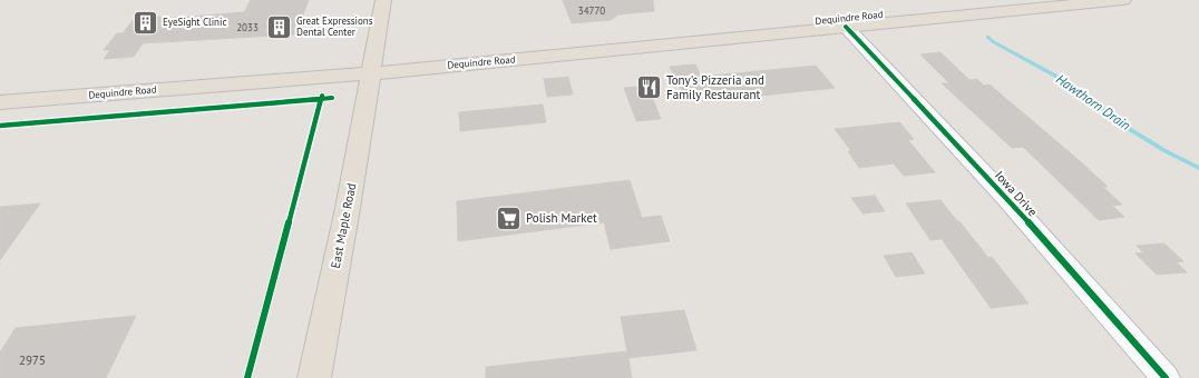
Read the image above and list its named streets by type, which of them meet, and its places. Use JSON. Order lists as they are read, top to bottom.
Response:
{
  "streets": {
    "main road": ["Dequindre Road", "East Maple Road"],
    "street": ["Iowa Drive"]
  },
  "crossings": [
    ["Dequindre Road", "Iowa Drive"],
    ["Dequindre Road", "East Maple Road"]
  ],
  "water": ["Hawthorn Drain"],
  "places": {
    "building": ["EyeSight Clinic", "Great Expressions Dental Center"],
    "restaurant": ["Tony's Pizzeria and Family Restaurant"],
    "supermarket": ["Polish Market"]
  },
  "house_numbers": ["34770", "2033", "2975"]
}
